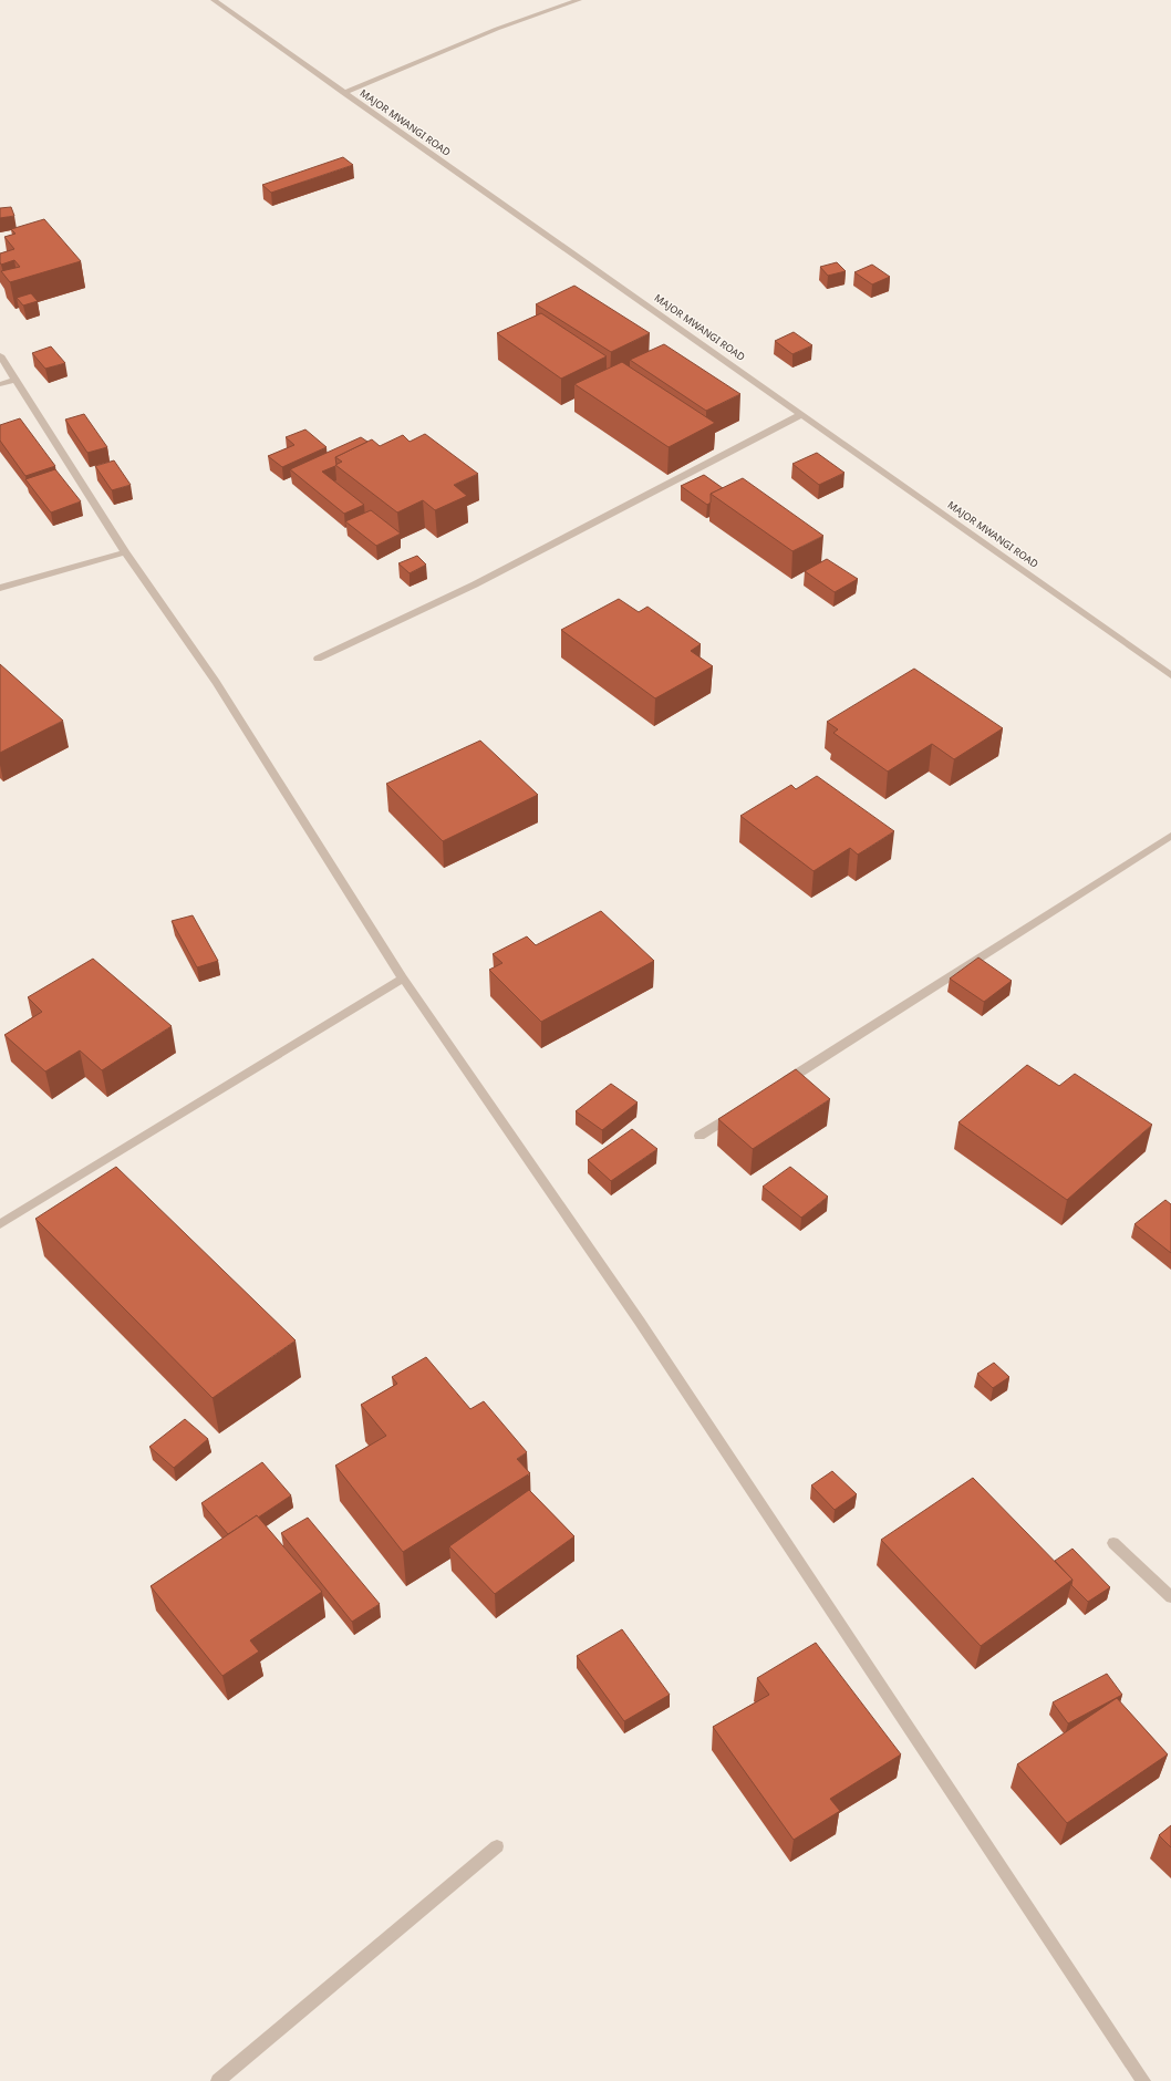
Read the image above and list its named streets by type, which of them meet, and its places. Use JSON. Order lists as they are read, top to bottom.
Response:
{
  "streets": {
    "street": ["MAJOR MWANGI ROAD"]
  }
}
